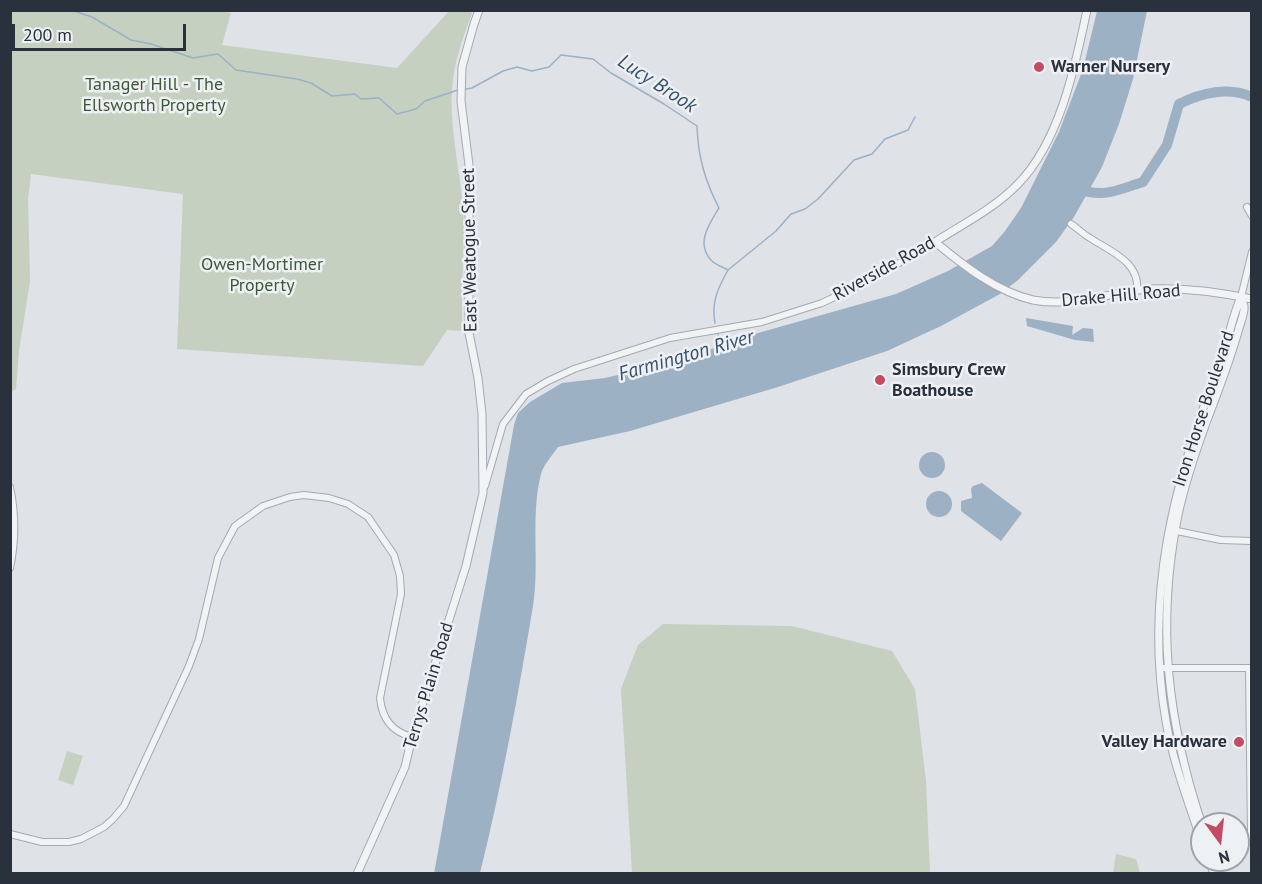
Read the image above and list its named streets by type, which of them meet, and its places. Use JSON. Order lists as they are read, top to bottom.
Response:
{
  "streets": {
    "street": [
      "East Weatogue Street",
      "Riverside Road",
      "Drake Hill Road",
      "Iron Horse Boulevard",
      "Terrys Plain Road"
    ]
  },
  "crossings": [
    ["East Weatogue Street", "Riverside Road"],
    ["East Weatogue Street", "Terrys Plain Road"],
    ["Riverside Road", "Drake Hill Road"],
    ["Riverside Road", "Terrys Plain Road"],
    ["Drake Hill Road", "Iron Horse Boulevard"]
  ],
  "water": ["Lucy Brook", "Farmington River"],
  "parks": ["Tanager Hill - The Ellsworth Property", "Owen-Mortimer Property"],
  "places": ["Warner Nursery", "Simsbury Crew Boathouse", "Valley Hardware"],
  "scale_bar": "200 m",
  "north": "bottom"
}
